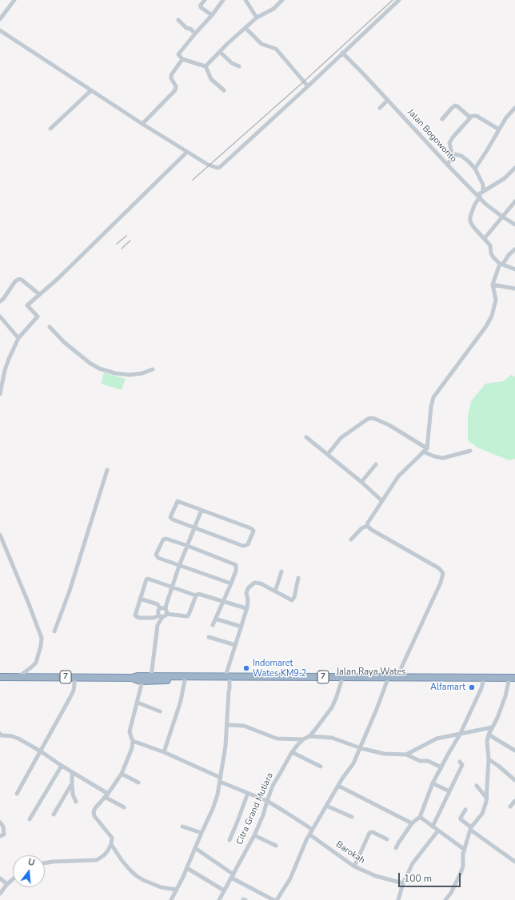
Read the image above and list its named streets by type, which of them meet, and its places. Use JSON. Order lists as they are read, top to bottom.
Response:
{
  "streets": {
    "highway": ["Jalan Raya Wates", "7"],
    "street": ["Jalan Bogowonto", "Citra Grand Mutiara", "Barokah"]
  },
  "crossings": [
    ["Jalan Raya Wates", "Citra Grand Mutiara"]
  ],
  "places": ["Indomaret Wates KM9.2", "Alfamart"],
  "scale_bar": "100 m",
  "north": "top"
}
